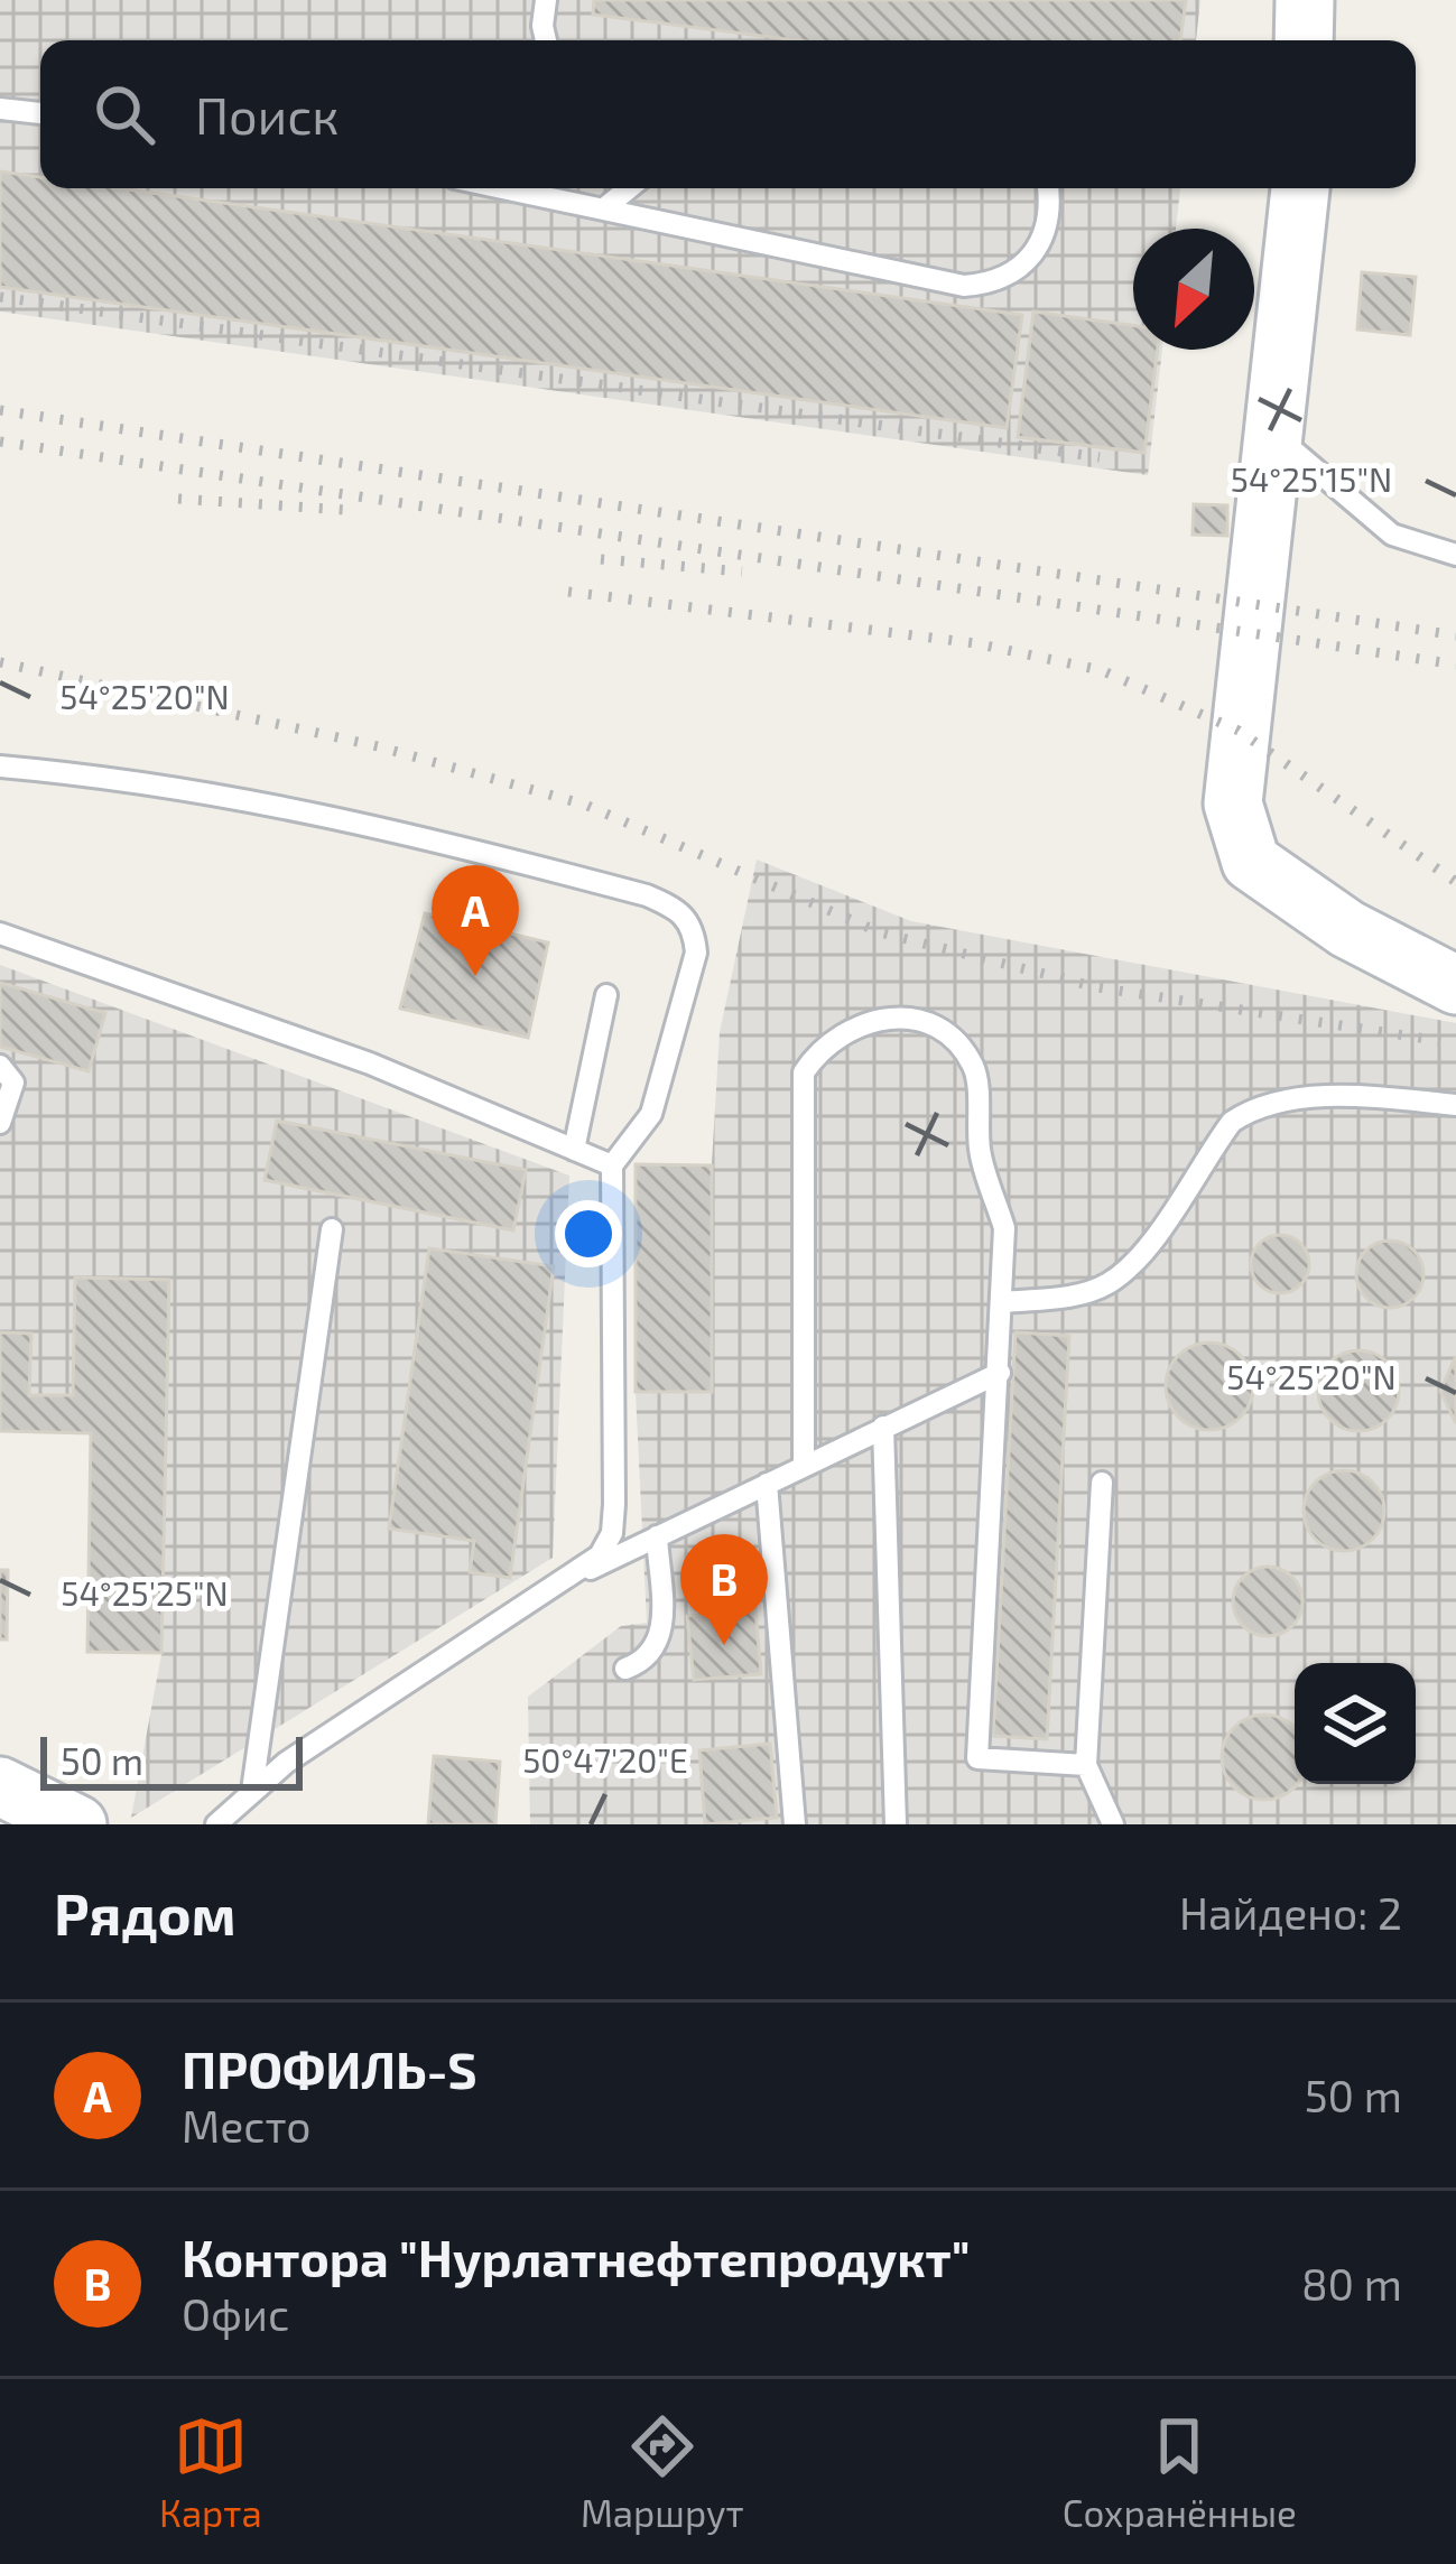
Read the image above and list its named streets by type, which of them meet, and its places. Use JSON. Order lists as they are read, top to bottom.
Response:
{
  "scale_bar": "50 m",
  "north": "bottom left",
  "page": {
    "search": "Поиск",
    "pins": ["A", "B"],
    "scale": "50 m",
    "heading": ["Рядом", "Найдено: 2"],
    "list": [
      {
        "mark": "A",
        "name": "ПРОФИЛЬ-S",
        "note": "Место",
        "value": "50 m"
      },
      {
        "mark": "B",
        "name": "Контора \"Нурлатнефтепродукт\"",
        "note": "Офис",
        "value": "80 m"
      }
    ],
    "nav": ["Карта", "Маршрут", "Сохранённые"]
  },
  "coordinates": [
    "54°25'15\"N",
    "54°25'20\"N",
    "54°25'25\"N",
    "50°47'20\"E"
  ]
}
